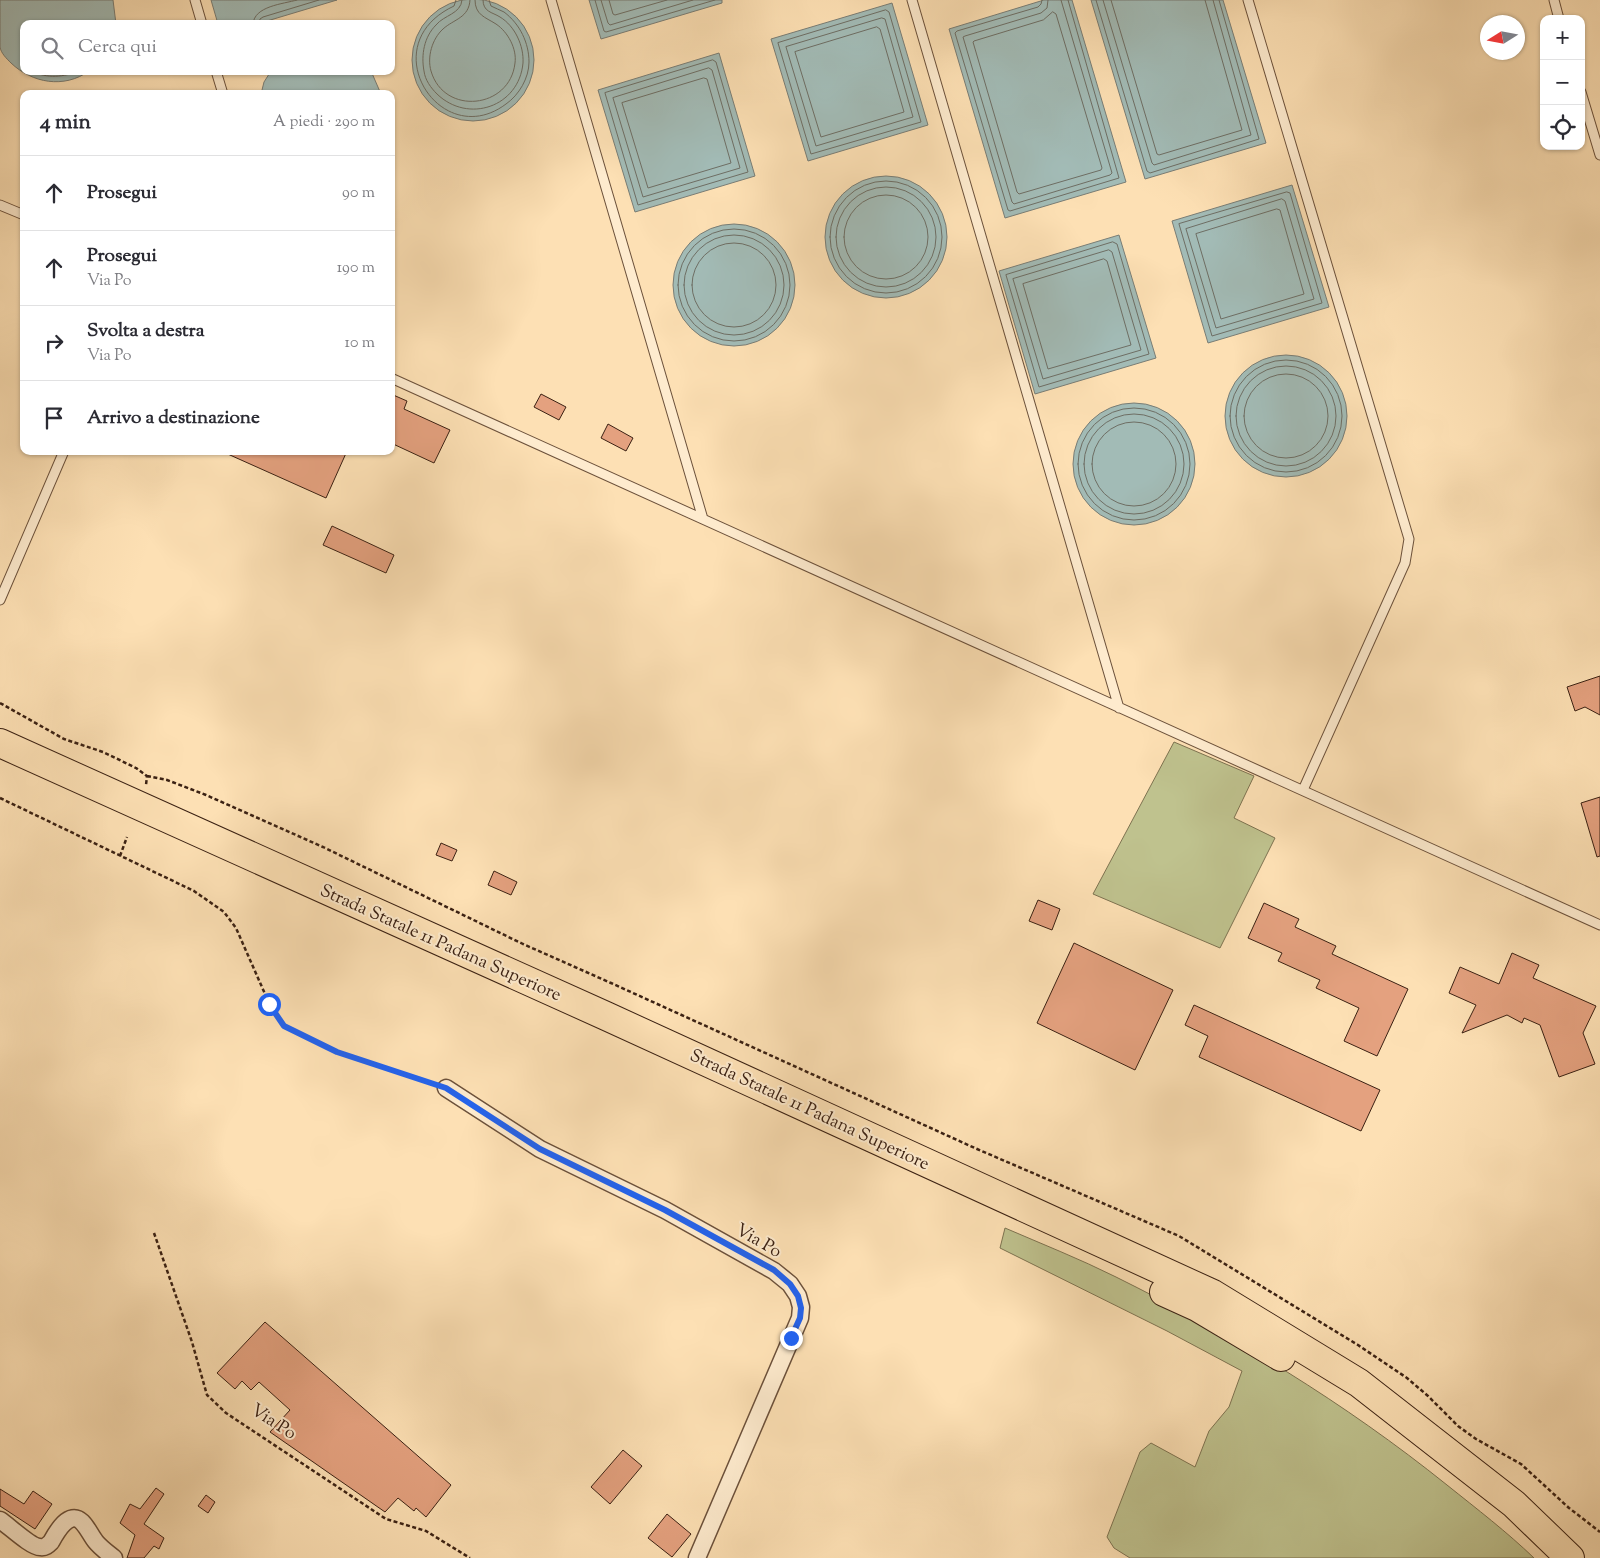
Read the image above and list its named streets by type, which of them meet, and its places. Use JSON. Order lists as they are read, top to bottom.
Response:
{
  "streets": {
    "highway": ["Strada Statale 11 Padana Superiore"],
    "street": ["Via Po"]
  },
  "north": "left",
  "page": {
    "map_buttons": ["+", "−"],
    "search": "Cerca qui",
    "heading": ["4 min", "A piedi · 290 m"],
    "list": [
      ["Prosegui", "90 m"],
      ["Prosegui", "Via Po", "190 m"],
      ["Svolta a destra", "Via Po", "10 m"],
      "Arrivo a destinazione"
    ]
  }
}
